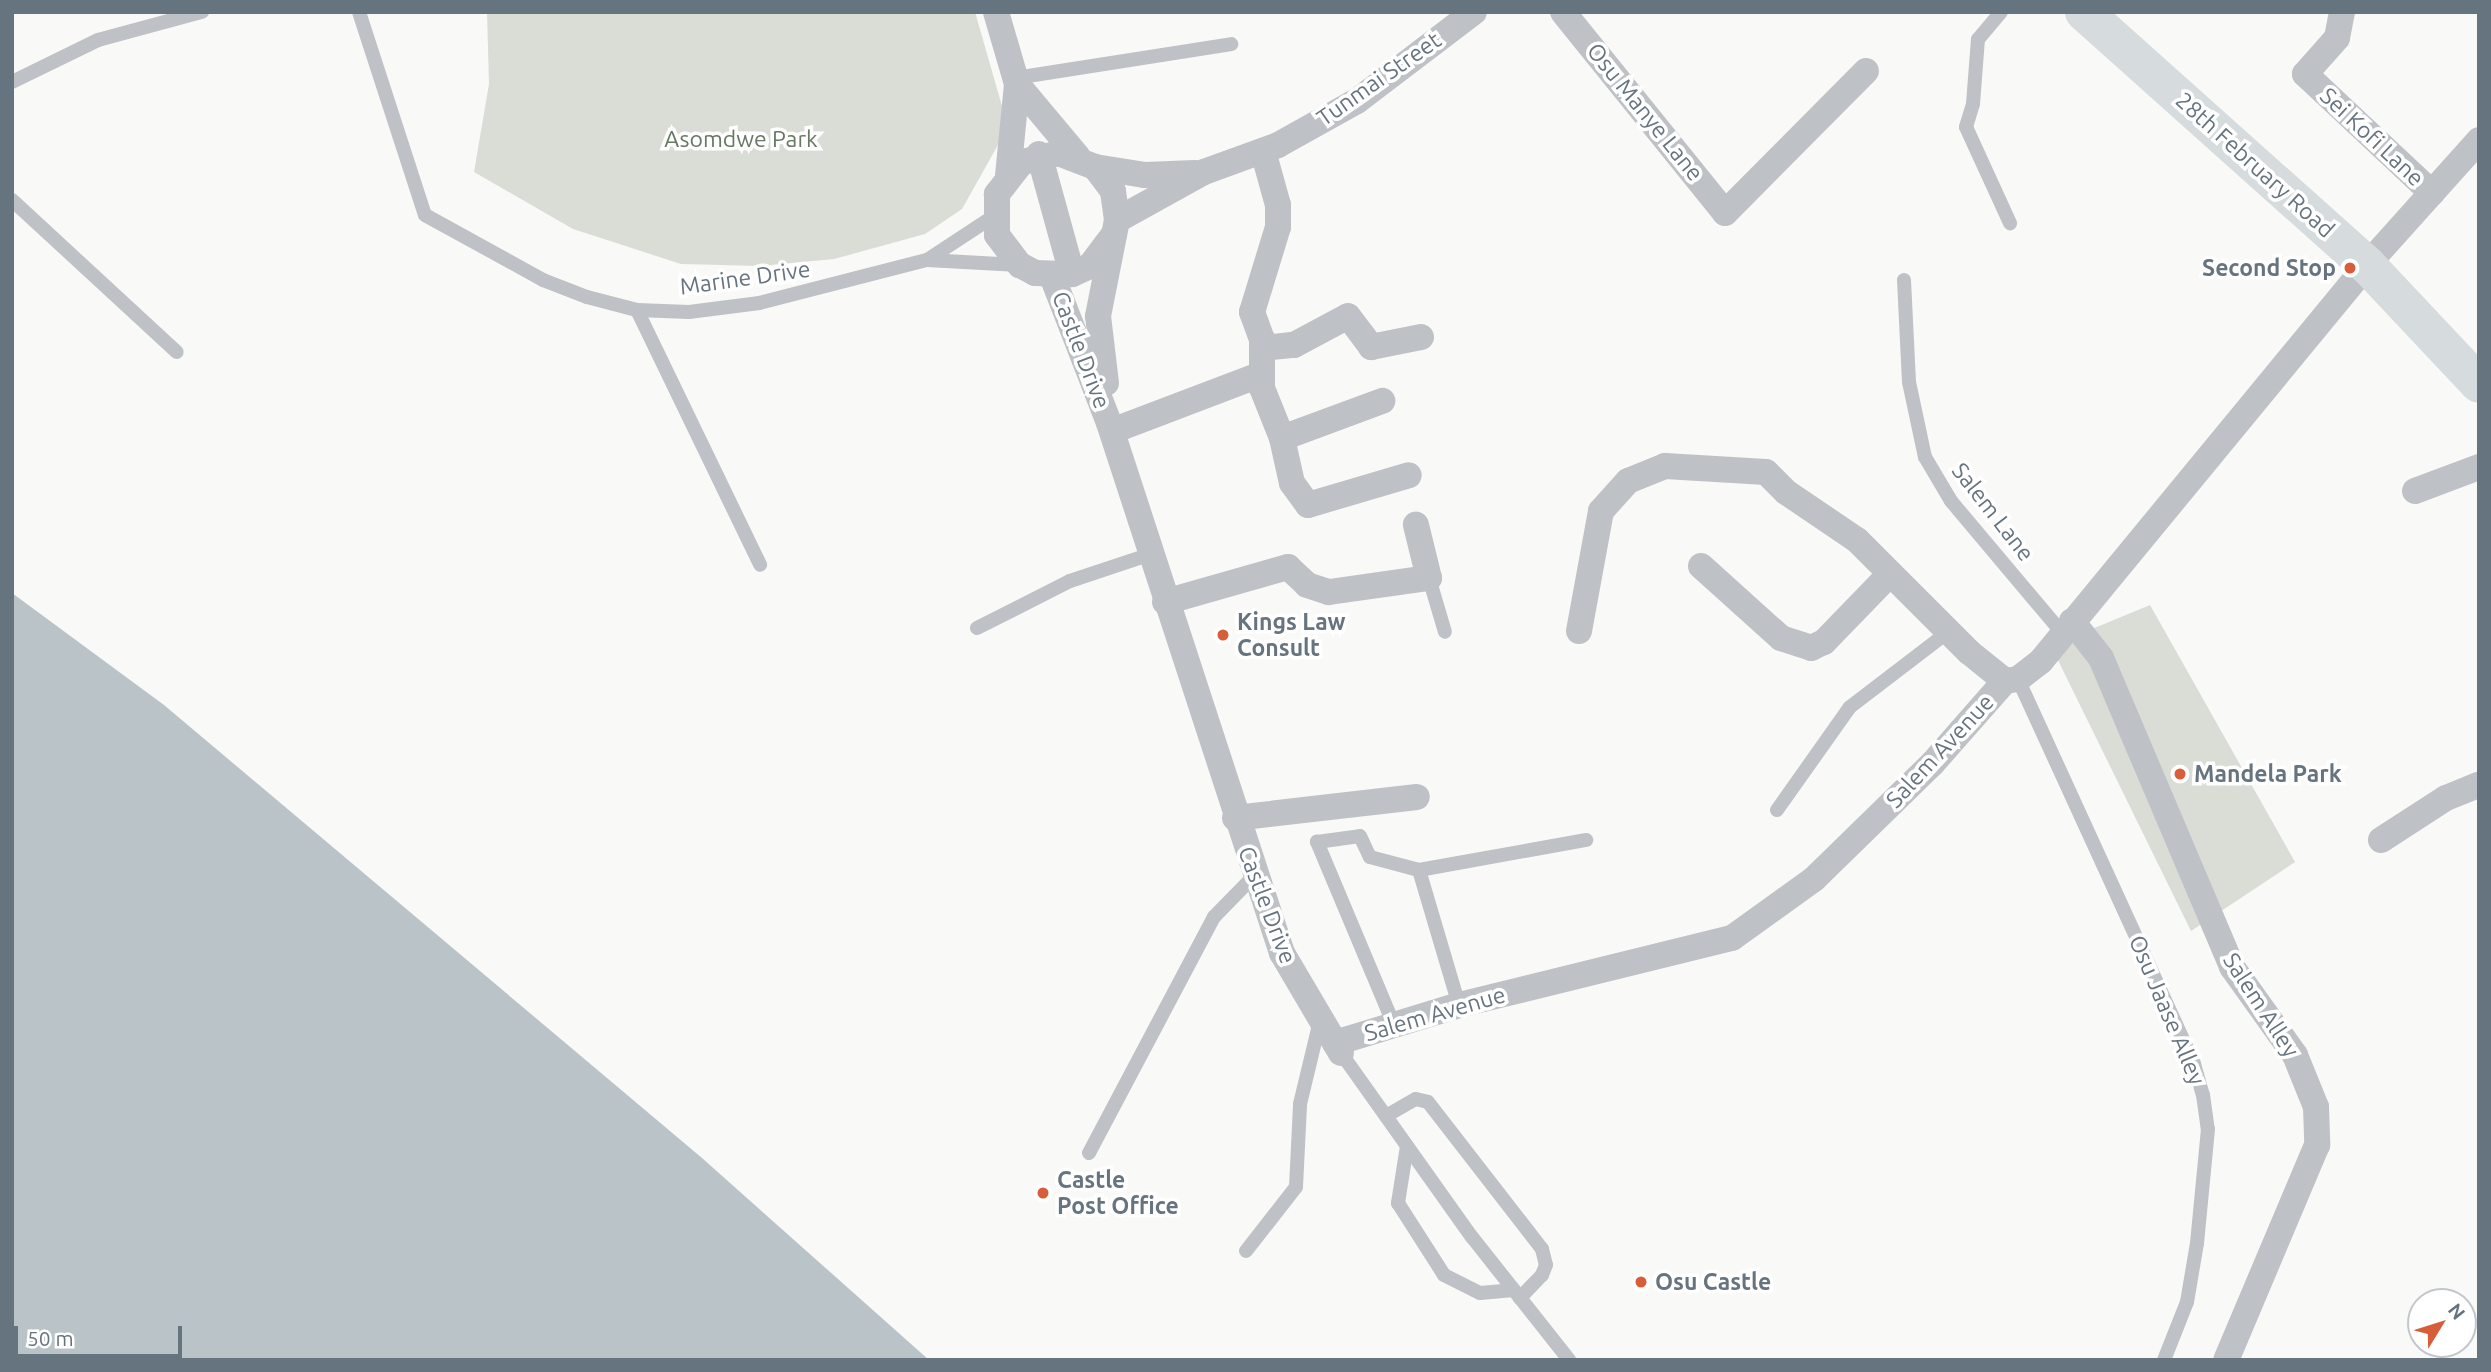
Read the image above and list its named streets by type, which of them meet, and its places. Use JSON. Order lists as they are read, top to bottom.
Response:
{
  "streets": {
    "main road": ["28th February Road"],
    "street": [
      "Tunmai Street",
      "Osu Manye Lane",
      "Sei Kofi Lane",
      "Castle Drive",
      "Salem Avenue",
      "Salem Alley",
      "Osu Jaase Alley"
    ],
    "lane": ["Marine Drive", "Salem Lane"]
  },
  "crossings": [
    ["Tunmai Street", "Castle Drive"],
    ["Sei Kofi Lane", "Salem Avenue"],
    ["28th February Road", "Salem Avenue"],
    ["Castle Drive", "Salem Avenue"],
    ["Salem Lane", "Salem Avenue"],
    ["Salem Lane", "Salem Alley"],
    ["Salem Avenue", "Salem Alley"],
    ["Salem Avenue", "Osu Jaase Alley"]
  ],
  "parks": ["Asomdwe Park"],
  "places": [
    "Second Stop",
    "Kings Law Consult",
    "Mandela Park",
    "Castle Post Office",
    "Osu Castle"
  ],
  "scale_bar": "50 m",
  "north": "top right"
}
